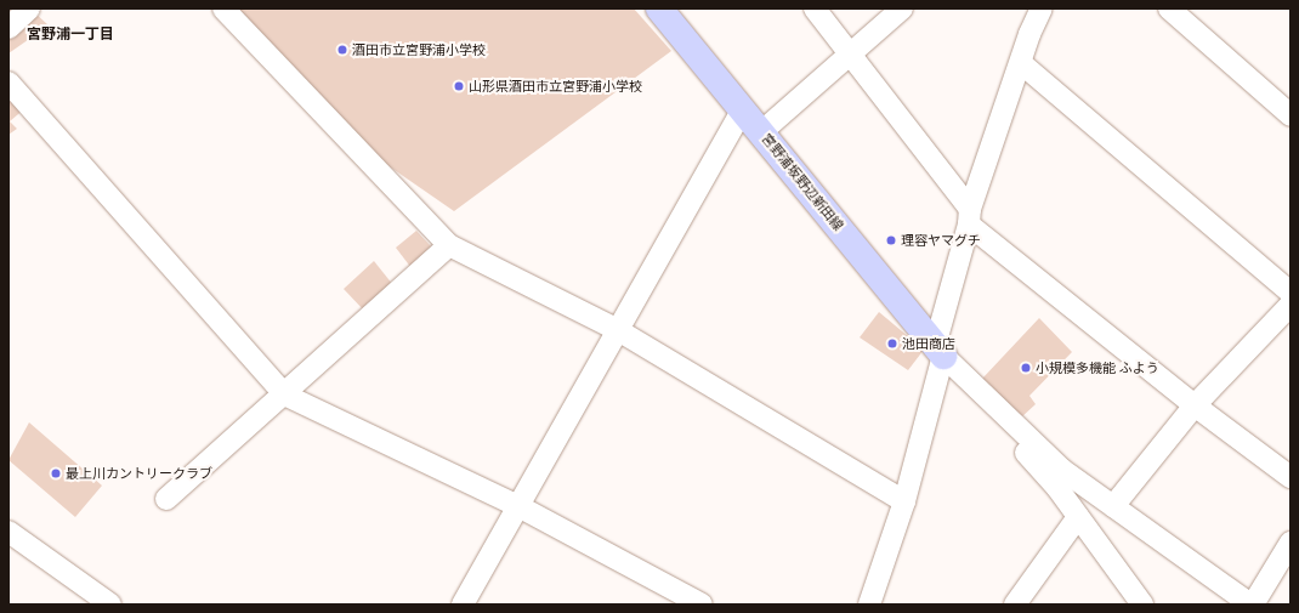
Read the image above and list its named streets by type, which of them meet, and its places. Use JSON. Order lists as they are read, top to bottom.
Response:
{
  "streets": {
    "main road": ["宮野浦坂野辺新田線"]
  },
  "districts": ["宮野浦一丁目"],
  "places": [
    "酒田市立宮野浦小学校",
    "山形県酒田市立宮野浦小学校",
    "理容ヤマグチ",
    "池田商店",
    "小規模多機能 ふよう",
    "最上川カントリークラブ"
  ]
}
